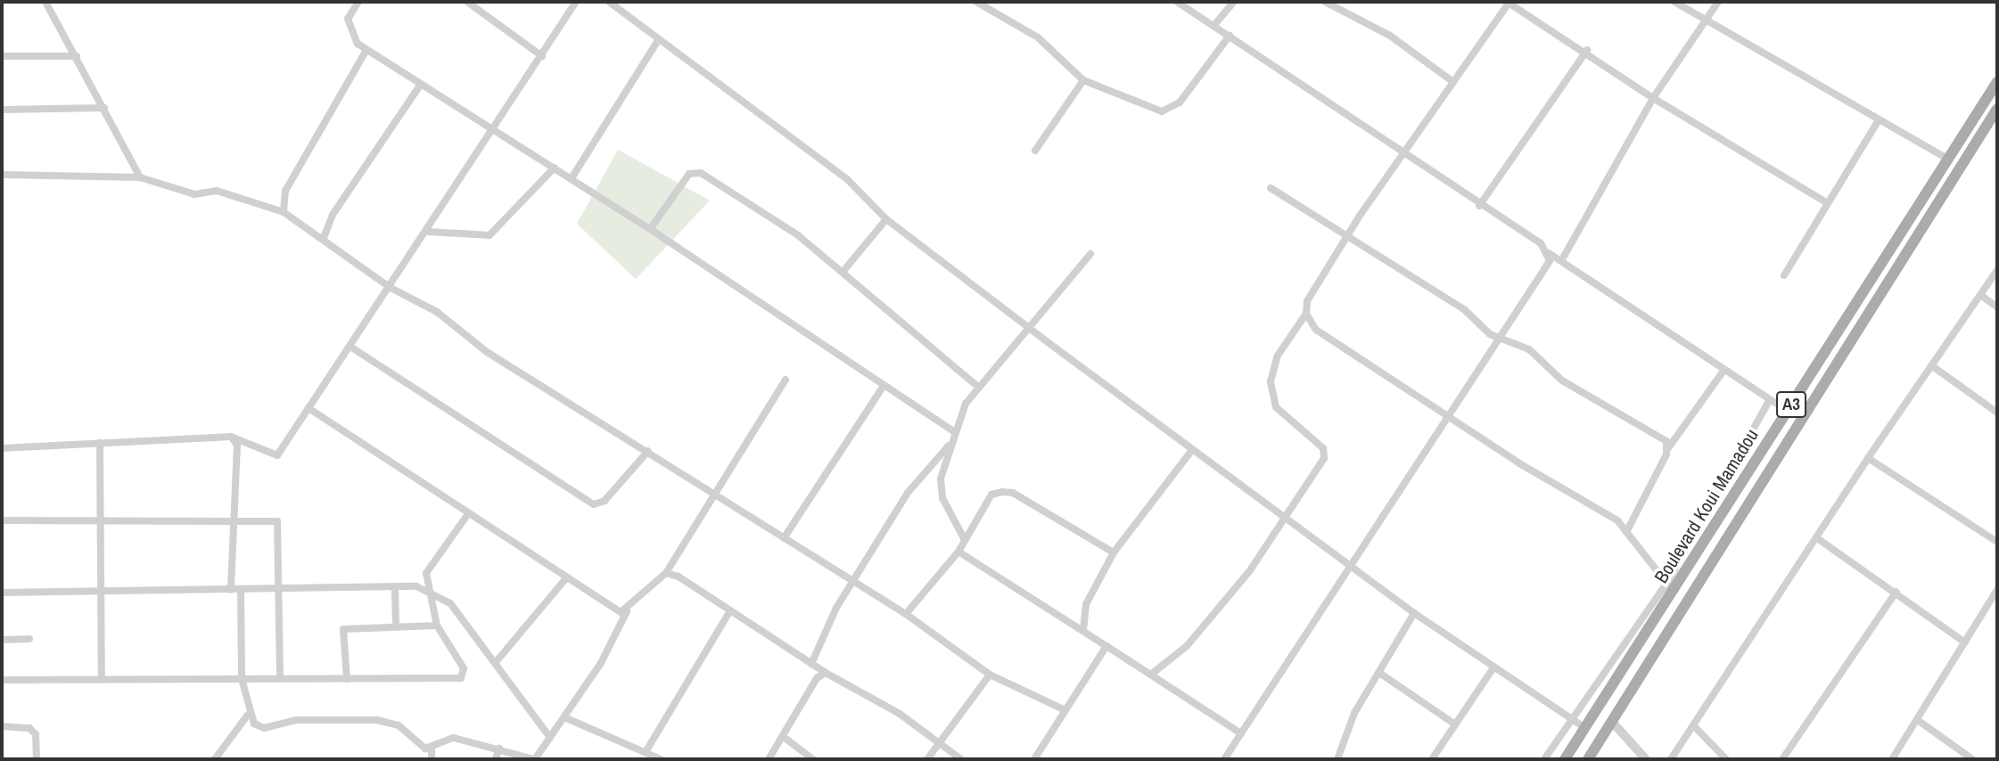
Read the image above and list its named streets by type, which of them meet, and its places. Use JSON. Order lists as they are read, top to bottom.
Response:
{
  "streets": {
    "main road": ["A3", "Boulevard Koui Mamadou"]
  }
}
